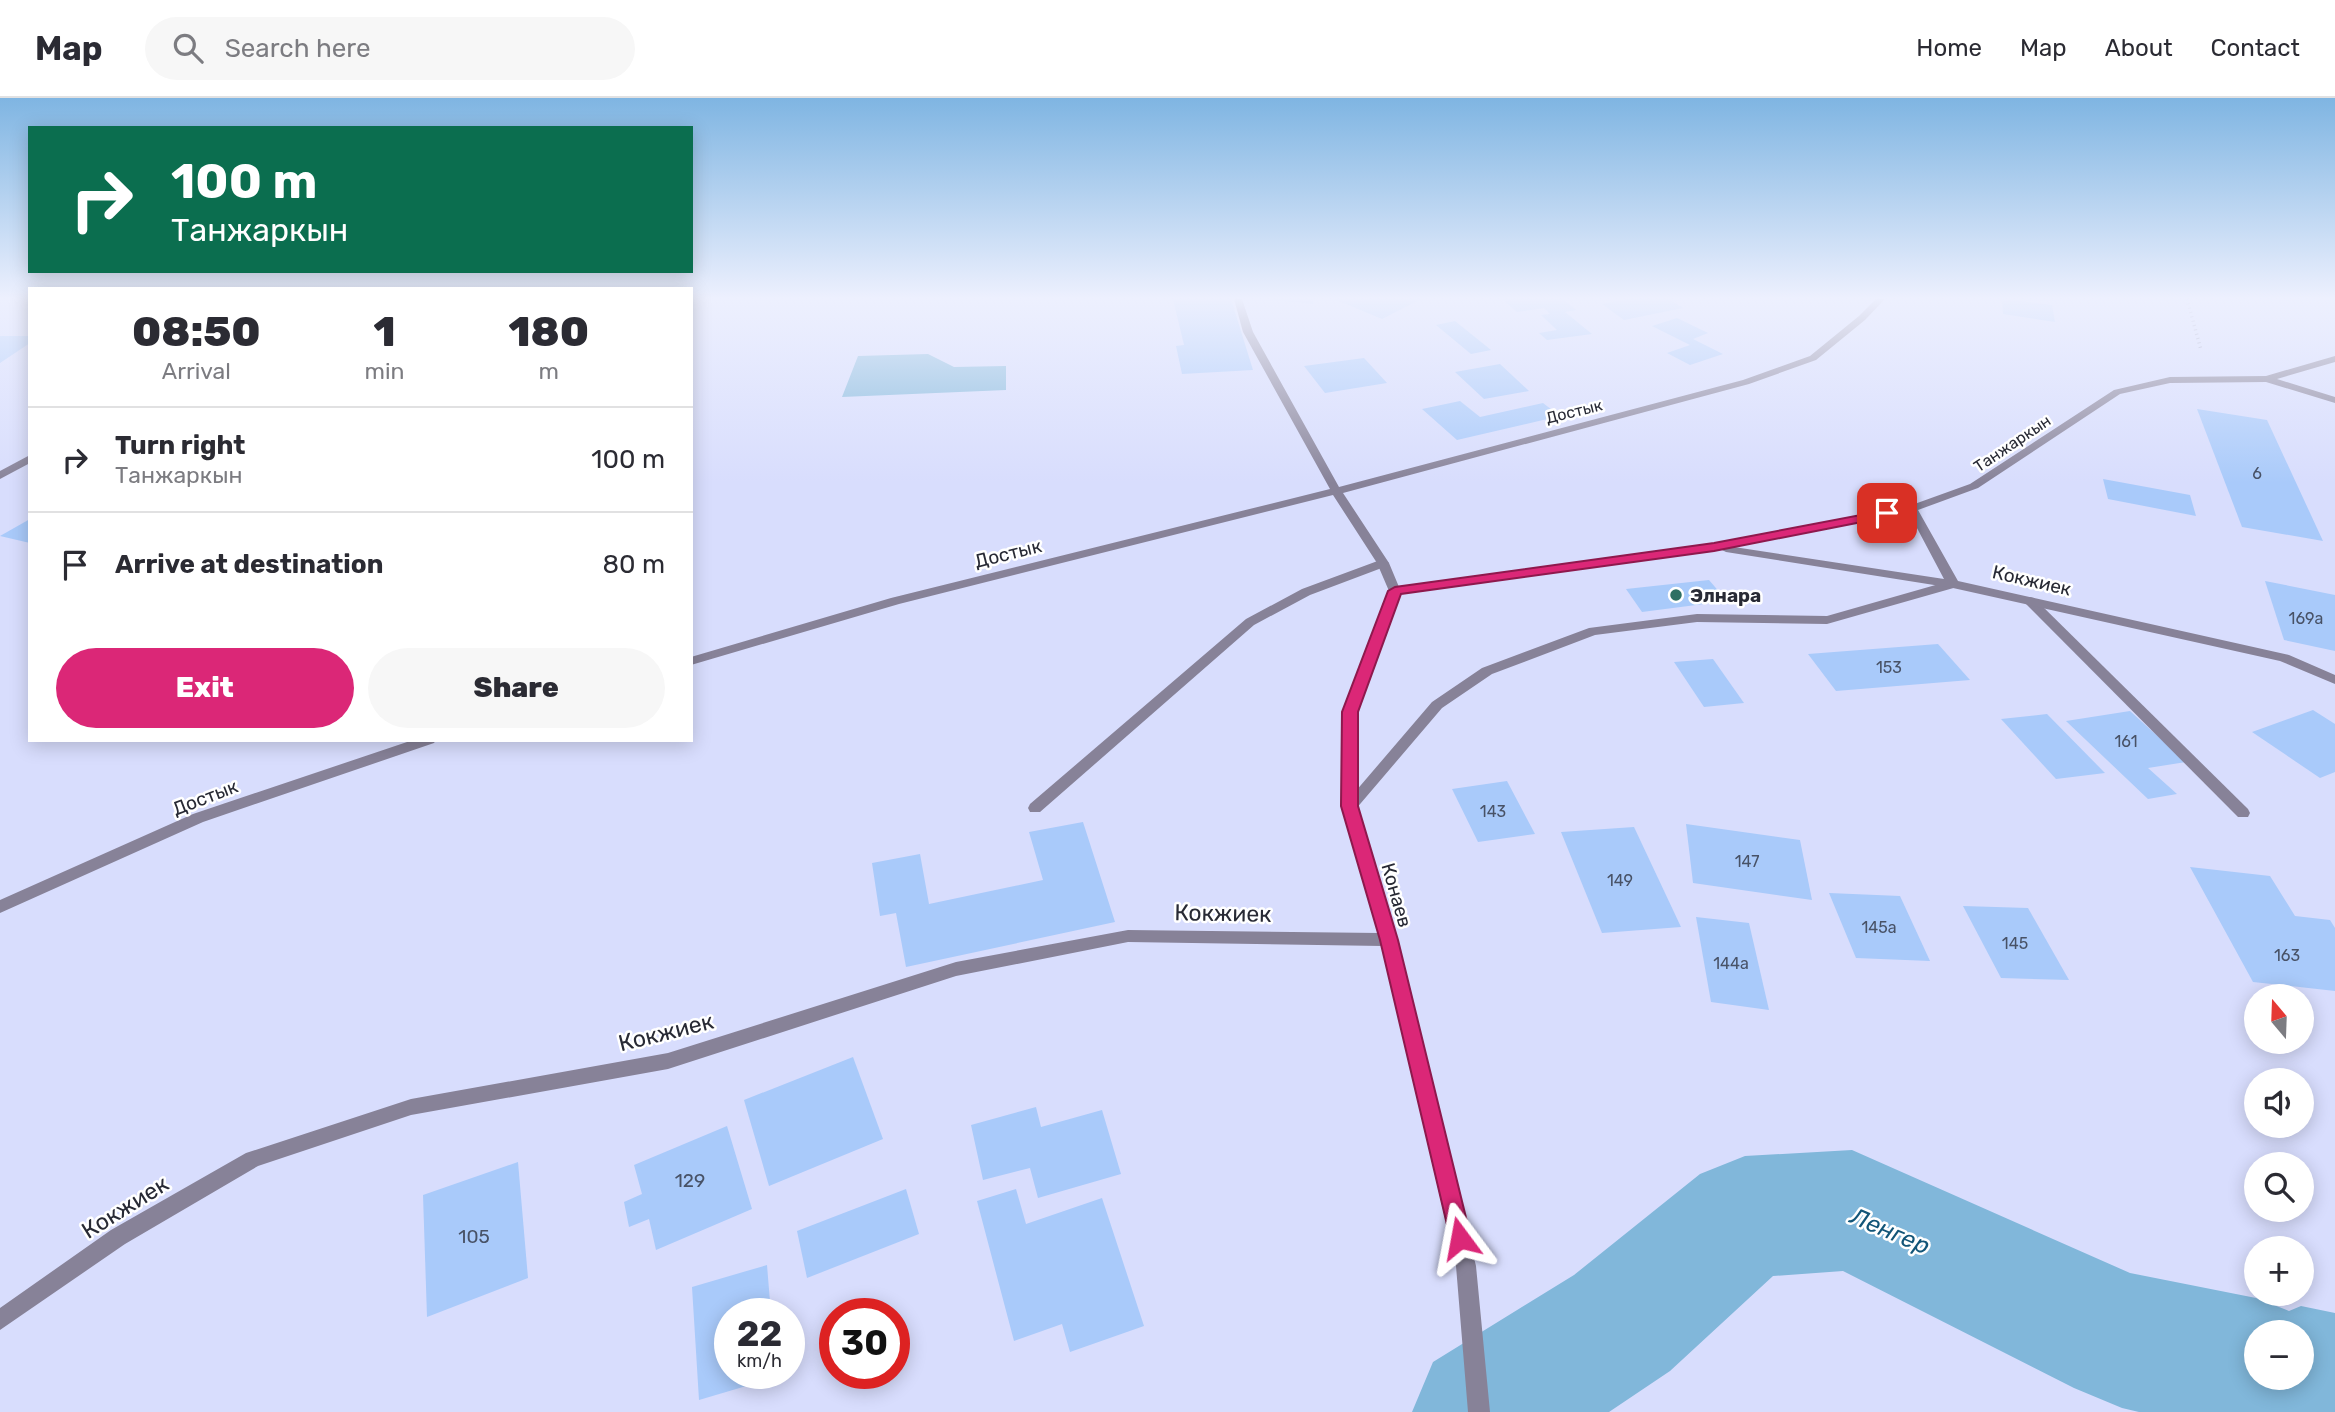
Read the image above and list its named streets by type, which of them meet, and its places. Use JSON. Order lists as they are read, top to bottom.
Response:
{
  "streets": {
    "street": [
      "Достык",
      "Танжаркын",
      "Кокжиек",
      "Конаев"
    ]
  },
  "crossings": [
    ["Танжаркын", "Кокжиек"],
    ["Танжаркын", "Конаев"],
    ["Кокжиек", "Конаев"]
  ],
  "water": ["Ленгер"],
  "places": ["Элнара"],
  "house_numbers": [
    "6",
    "169а",
    "153",
    "161",
    "143",
    "147",
    "149",
    "145а",
    "145",
    "163",
    "144а",
    "129",
    "105"
  ],
  "north": "top",
  "page": {
    "header": "Map",
    "search": "Search here",
    "nav": [
      "Home",
      "Map",
      "About",
      "Contact"
    ],
    "turn": ["100 m", "Танжаркын"],
    "eta": [
      "08:50",
      "Arrival",
      "1",
      "min",
      "180",
      "m"
    ],
    "list": [
      {
        "name": "Turn right",
        "note": "Танжаркын",
        "value": "100 m"
      },
      {
        "name": "Arrive at destination",
        "value": "80 m"
      }
    ],
    "buttons": ["Exit", "Share"],
    "map_buttons": ["+", "−"],
    "speed": "22 km/h",
    "limit": "30"
  }
}
